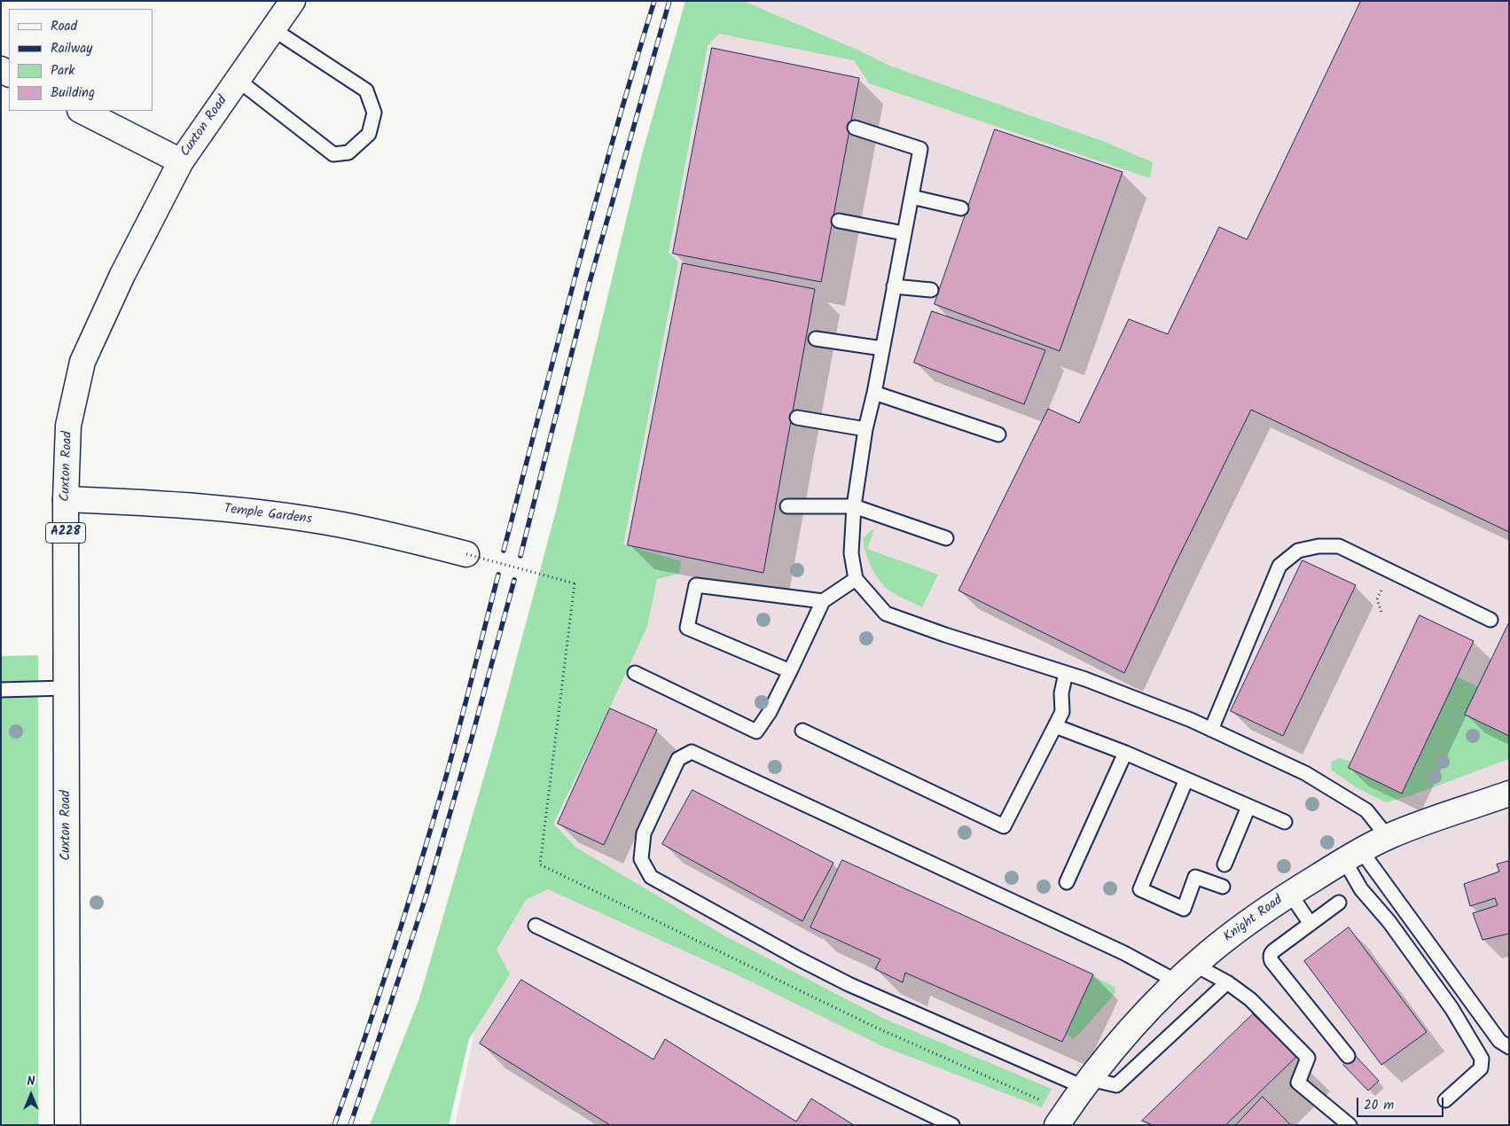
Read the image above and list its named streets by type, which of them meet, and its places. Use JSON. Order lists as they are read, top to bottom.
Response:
{
  "streets": {
    "main road": [
      "Cuxton Road",
      "Temple Gardens",
      "A228",
      "Knight Road"
    ]
  },
  "crossings": [
    ["Cuxton Road", "Temple Gardens"]
  ],
  "legend": [
    "Road",
    "Railway",
    "Park",
    "Building"
  ],
  "scale_bar": "20 m",
  "north": "top"
}
